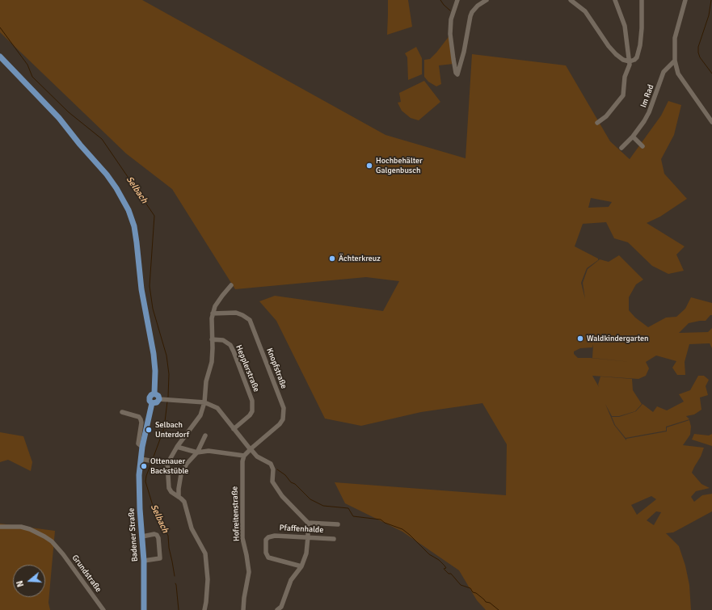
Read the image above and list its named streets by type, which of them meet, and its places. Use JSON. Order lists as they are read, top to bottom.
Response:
{
  "streets": {
    "main road": ["Badener Straße"],
    "street": [
      "Im Rad",
      "Hepplerstraße",
      "Knopfstraße",
      "Hofreitenstraße",
      "Pfaffenhalde",
      "Grundstraße"
    ]
  },
  "water": ["Selbach"],
  "places": [
    "Hochbehälter Galgenbusch",
    "Ächterkreuz",
    "Waldkindergarten",
    "Selbach Unterdorf",
    "Ottenauer Backstüble"
  ],
  "north": "left"
}
